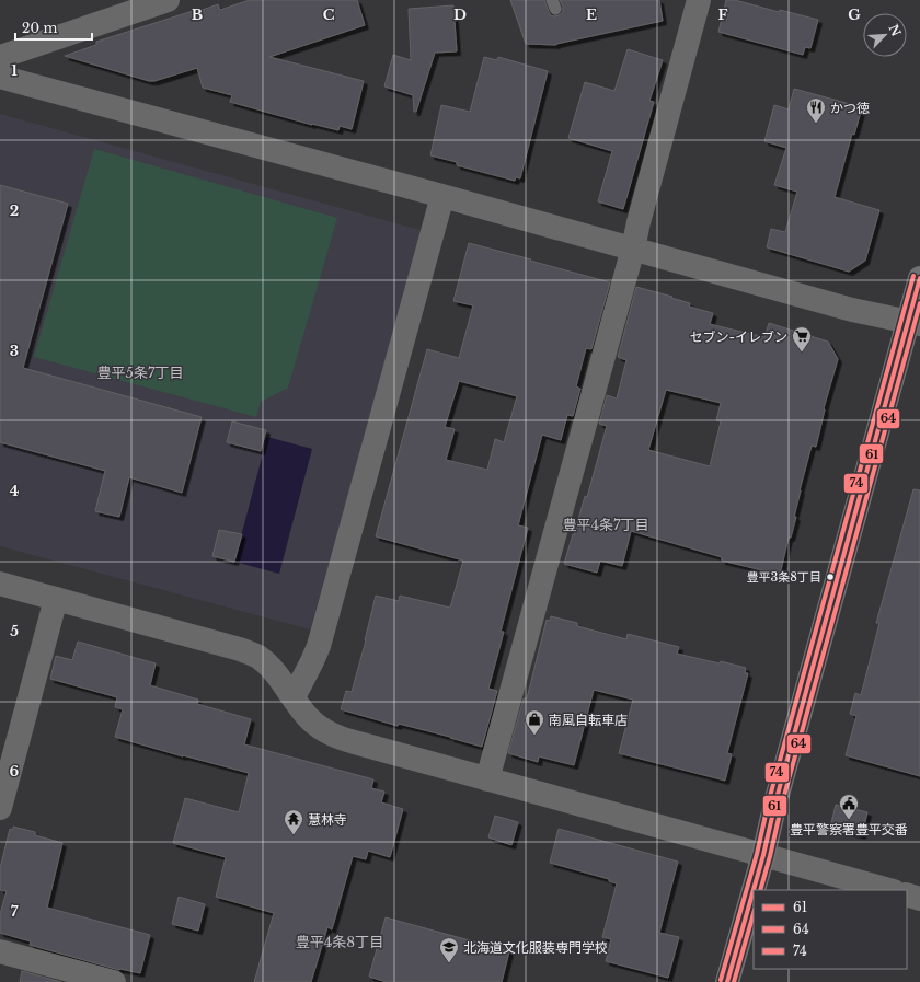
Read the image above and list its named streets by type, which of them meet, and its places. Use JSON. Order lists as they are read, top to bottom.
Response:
{
  "districts": ["豊平5条7丁目", "豊平4条7丁目", "豊平4条8丁目"],
  "places": {
    "restaurant": ["かつ徳"],
    "supermarket": ["セブン-イレブン"],
    "other": ["豊平3条8丁目"],
    "shop": ["南風自転車店"],
    "public building": ["豊平警察署豊平交番"],
    "temple": ["慧林寺"],
    "school or university": ["北海道文化服装専門学校"]
  },
  "lines": ["transit line 74", "transit line 61", "transit line 64"],
  "legend": ["61", "64", "74"],
  "scale_bar": "20 m",
  "north": "top right",
  "grid": {
    "columns": [
      "B",
      "C",
      "D",
      "E",
      "F",
      "G"
    ],
    "rows": [
      "1",
      "2",
      "3",
      "4",
      "5",
      "6",
      "7"
    ]
  }
}
